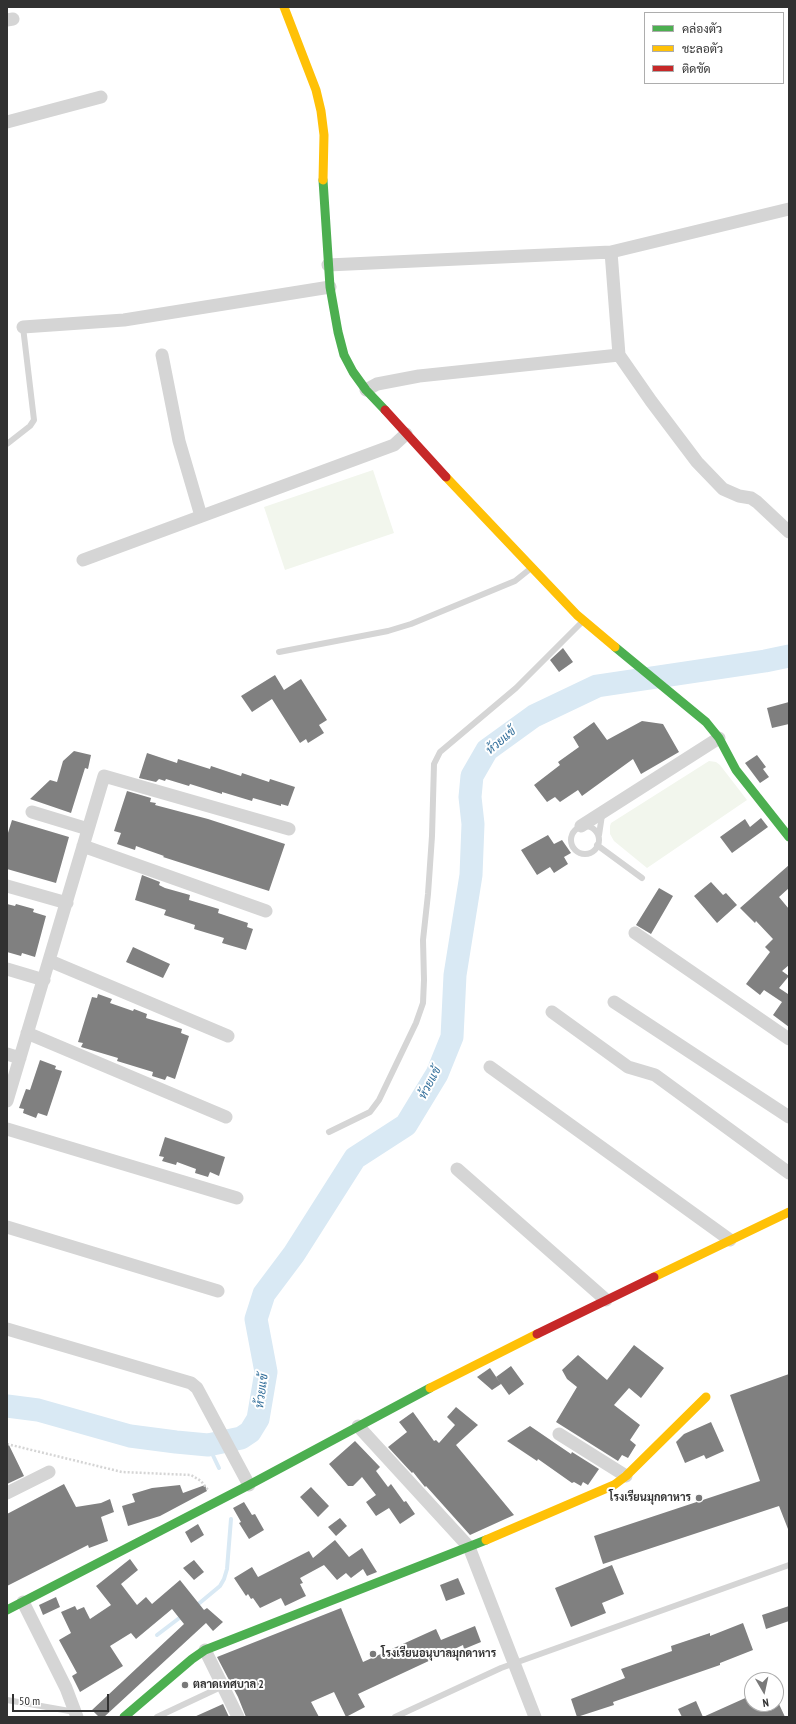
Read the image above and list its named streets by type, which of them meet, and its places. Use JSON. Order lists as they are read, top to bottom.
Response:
{
  "water": ["ห้วยแข้"],
  "places": ["โรงเรียนมุกดาหาร", "โรงเรียนอนุบาลมุกดาหาร", "ตลาดเทศบาล 2"],
  "legend": ["คล่องตัว", "ชะลอตัว", "ติดขัด"],
  "scale_bar": "50 m",
  "north": "bottom"
}
